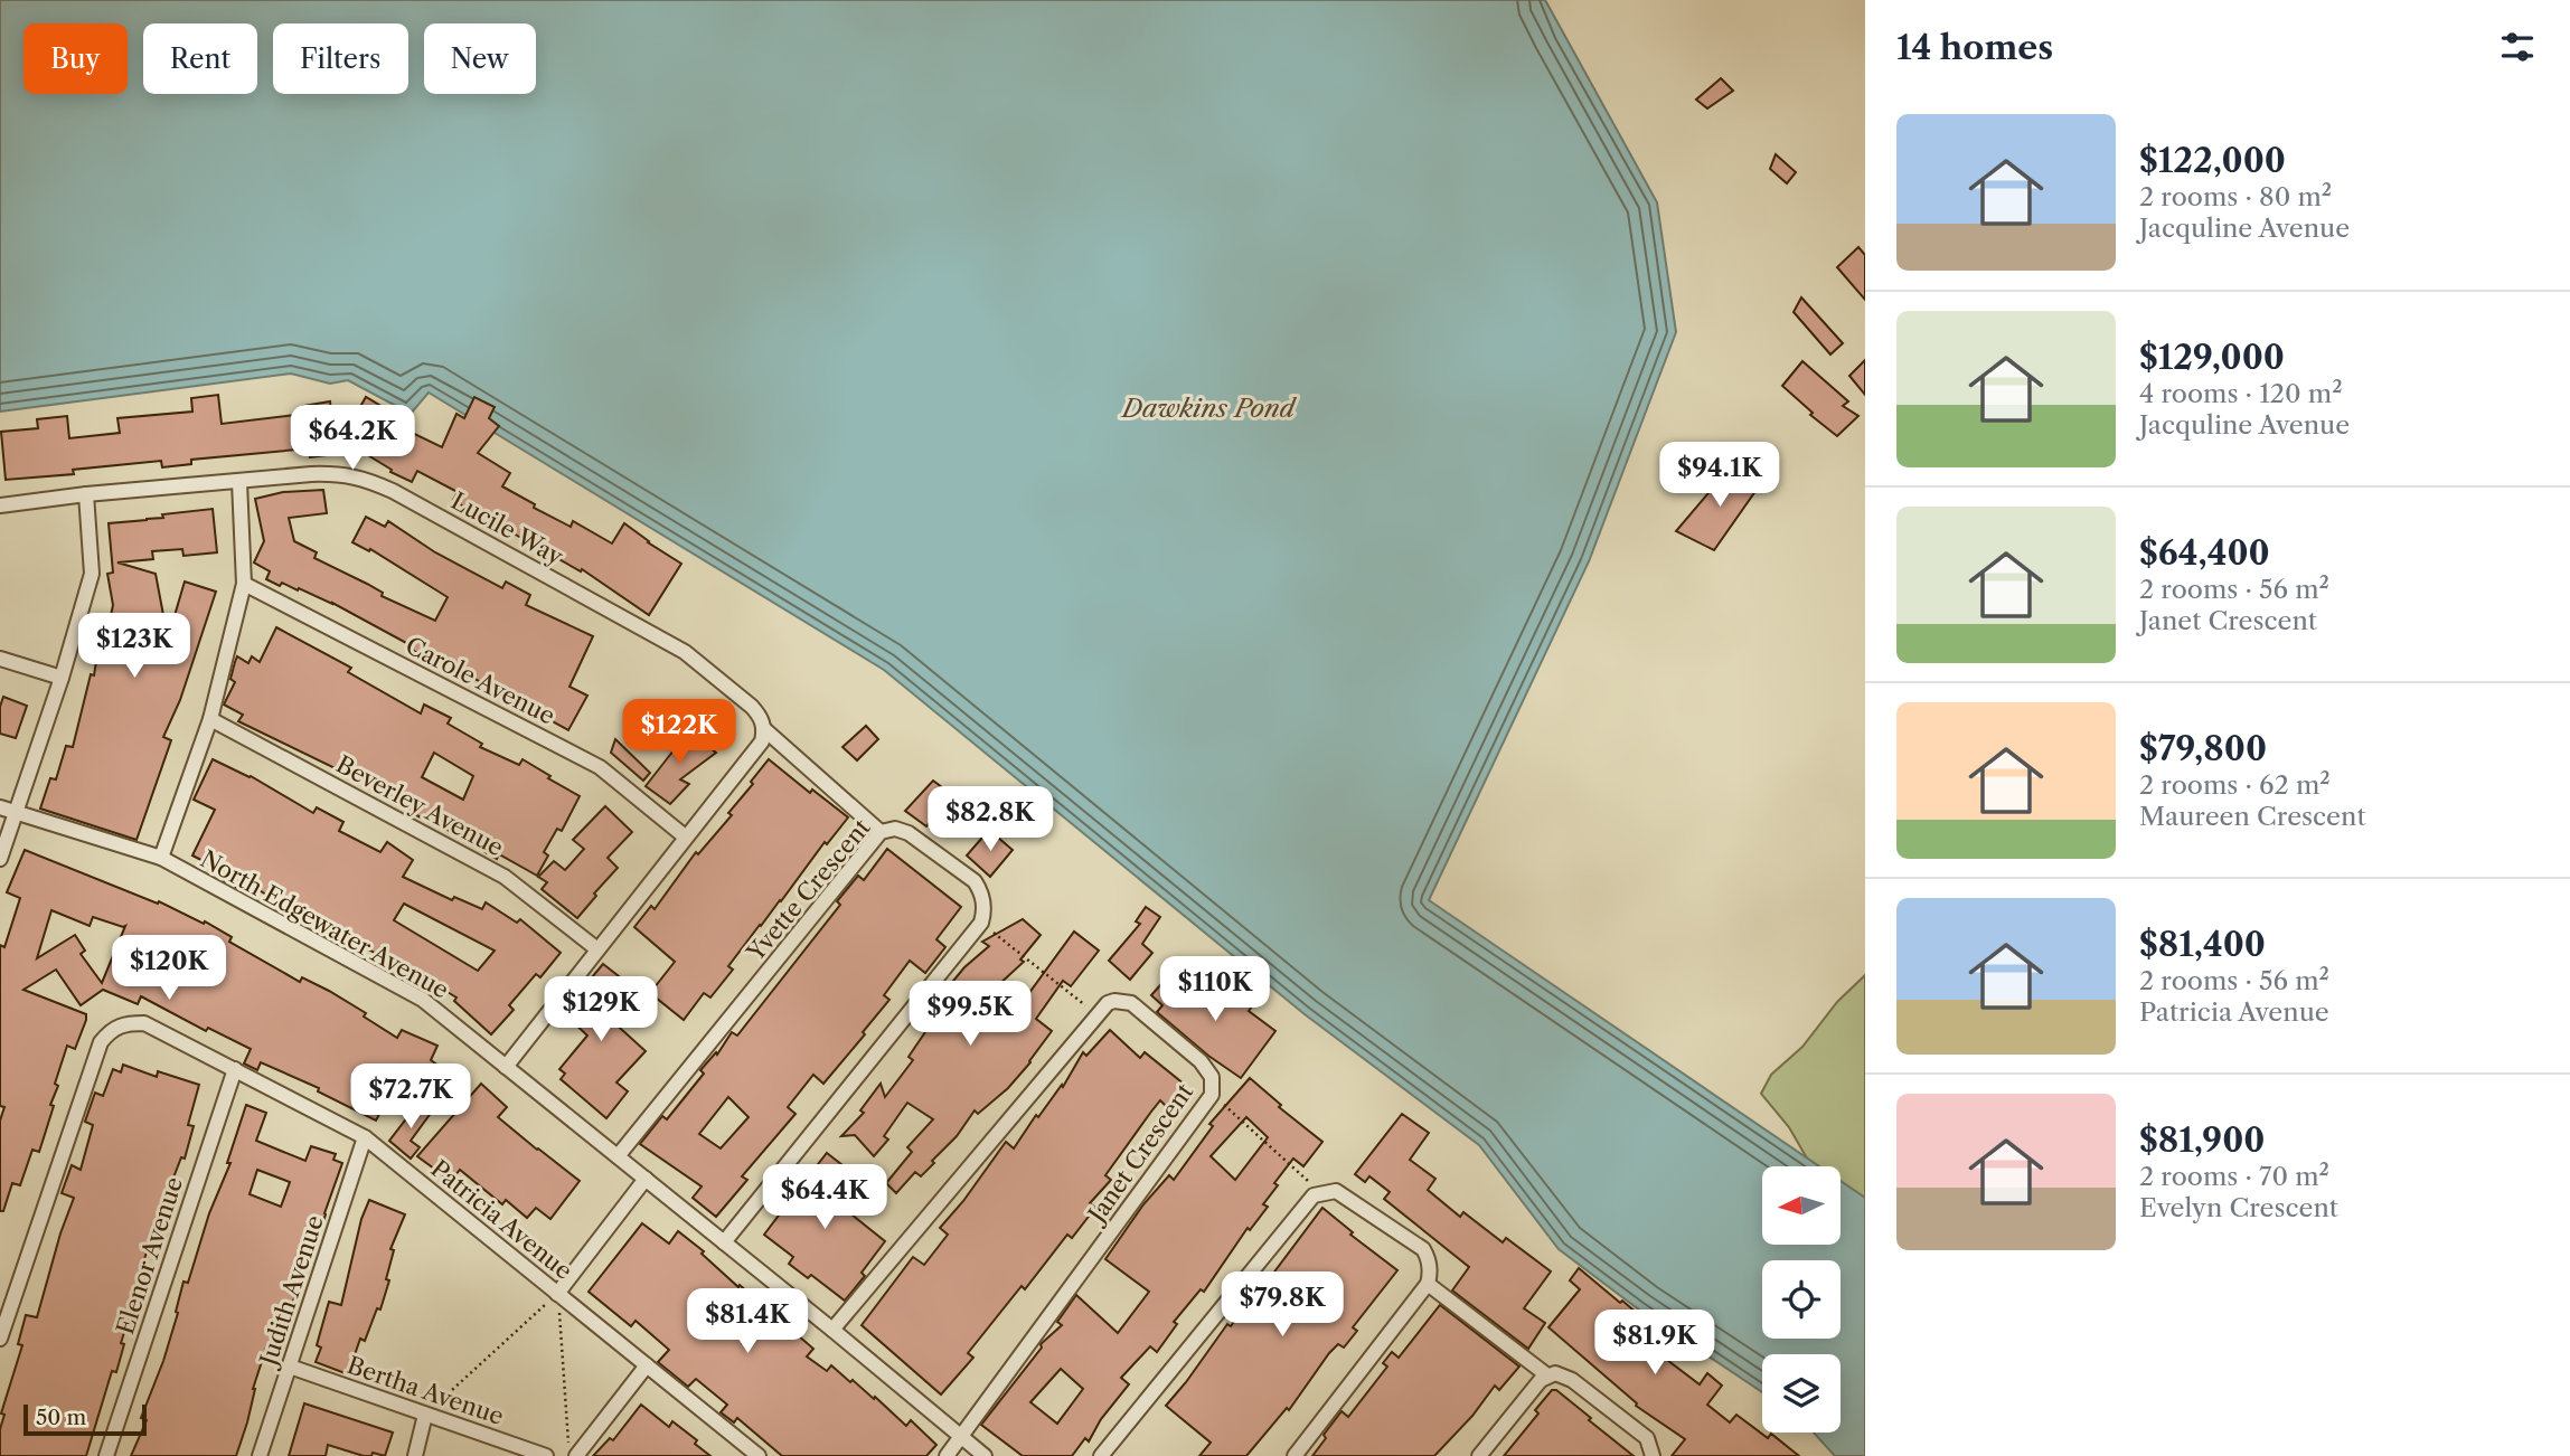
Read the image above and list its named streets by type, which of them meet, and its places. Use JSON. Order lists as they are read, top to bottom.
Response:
{
  "streets": {
    "street": [
      "Lucile Way",
      "Carole Avenue",
      "Beverley Avenue",
      "Yvette Crescent",
      "North Edgewater Avenue",
      "Janet Crescent",
      "Patricia Avenue",
      "Elenor Avenue",
      "Judith Avenue",
      "Bertha Avenue"
    ]
  },
  "crossings": [
    ["Lucile Way", "Yvette Crescent"],
    ["Yvette Crescent", "North Edgewater Avenue"],
    ["North Edgewater Avenue", "Janet Crescent"],
    ["Patricia Avenue", "Elenor Avenue"],
    ["Patricia Avenue", "Judith Avenue"],
    ["Judith Avenue", "Bertha Avenue"]
  ],
  "water": ["Dawkins Pond"],
  "scale_bar": "50 m",
  "north": "left",
  "page": {
    "heading": "14 homes",
    "chip": [
      "Buy",
      "Rent",
      "Filters",
      "New"
    ],
    "list": [
      {
        "name": "$122,000",
        "note": "2 rooms · 80 m² · Jacquline Avenue"
      },
      {
        "name": "$129,000",
        "note": "4 rooms · 120 m² · Jacquline Avenue"
      },
      {
        "name": "$64,400",
        "note": "2 rooms · 56 m² · Janet Crescent"
      },
      {
        "name": "$79,800",
        "note": "2 rooms · 62 m² · Maureen Crescent"
      },
      {
        "name": "$81,400",
        "note": "2 rooms · 56 m² · Patricia Avenue"
      },
      {
        "name": "$81,900",
        "note": "2 rooms · 70 m² · Evelyn Crescent"
      }
    ],
    "price": [
      "$64.2K",
      "$94.1K",
      "$123K",
      "$122K",
      "$82.8K",
      "$120K",
      "$110K",
      "$129K",
      "$99.5K",
      "$72.7K",
      "$64.4K",
      "$79.8K",
      "$81.4K",
      "$81.9K"
    ],
    "scale": "50 m"
  }
}
